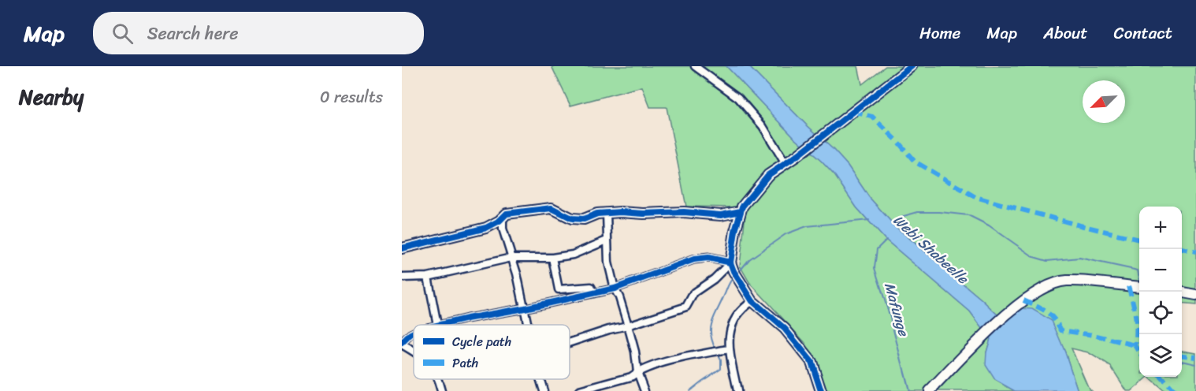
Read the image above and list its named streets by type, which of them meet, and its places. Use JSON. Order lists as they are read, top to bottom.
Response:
{
  "water": ["Webi Shabeelle", "Mafunge"],
  "legend": ["Cycle path", "Path"],
  "north": "bottom left",
  "page": {
    "header": "Map",
    "search": "Search here",
    "nav": [
      "Home",
      "Map",
      "About",
      "Contact"
    ],
    "heading": ["Nearby", "0 results"],
    "map_buttons": ["+", "−"]
  }
}
